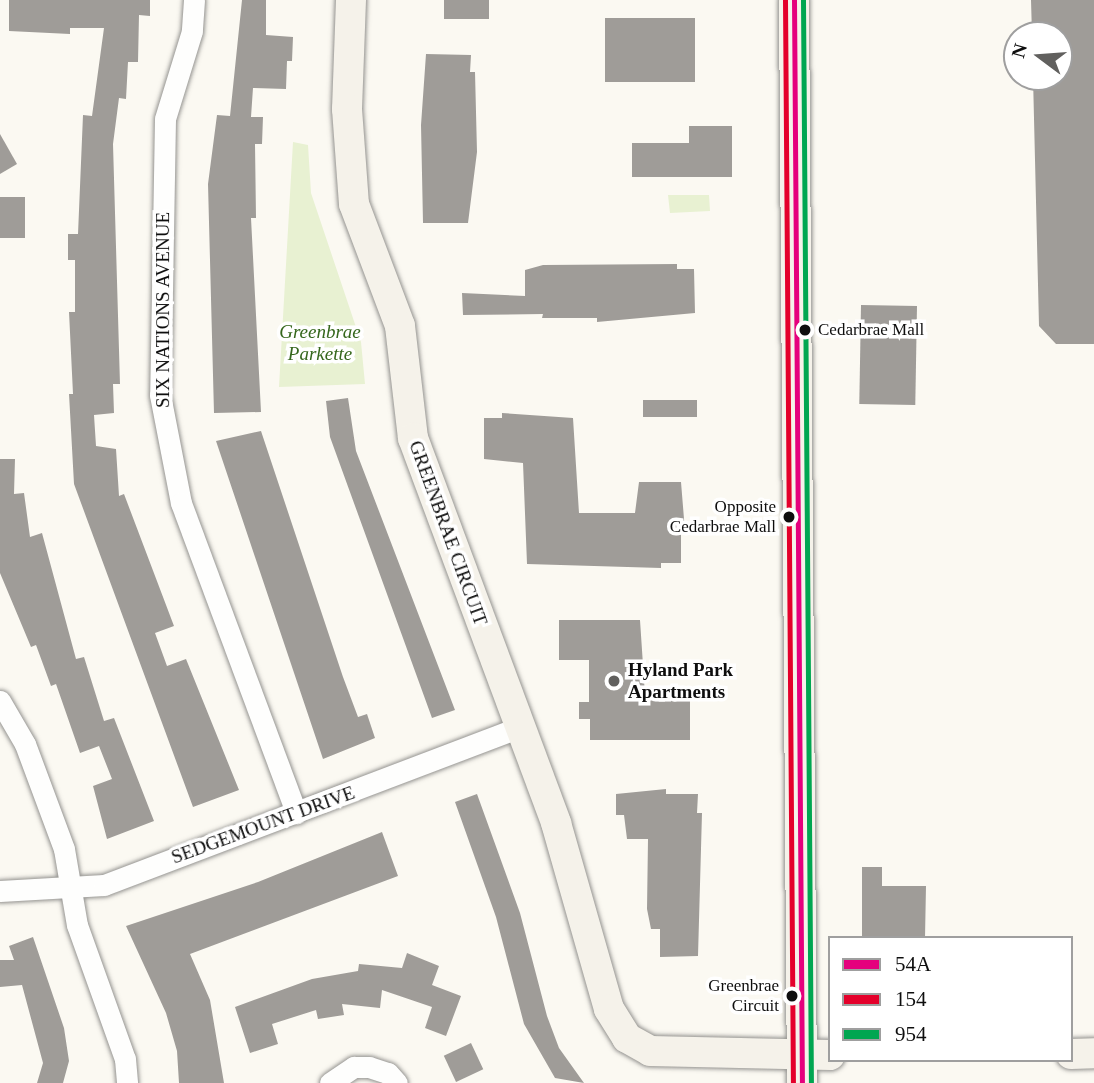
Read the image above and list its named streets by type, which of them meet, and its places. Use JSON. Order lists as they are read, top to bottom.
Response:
{
  "streets": {
    "street": ["SIX NATIONS AVENUE", "GREENBRAE CIRCUIT", "SEDGEMOUNT DRIVE"]
  },
  "crossings": [
    ["SIX NATIONS AVENUE", "SEDGEMOUNT DRIVE"],
    ["GREENBRAE CIRCUIT", "SEDGEMOUNT DRIVE"]
  ],
  "parks": ["Greenbrae Parkette"],
  "places": [
    "Cedarbrae Mall",
    "Opposite Cedarbrae Mall",
    "Hyland Park Apartments",
    "Greenbrae Circuit"
  ],
  "lines": ["transit line 54A", "transit line 154", "transit line 954"],
  "legend": ["54A", "154", "954"],
  "north": "left"
}
